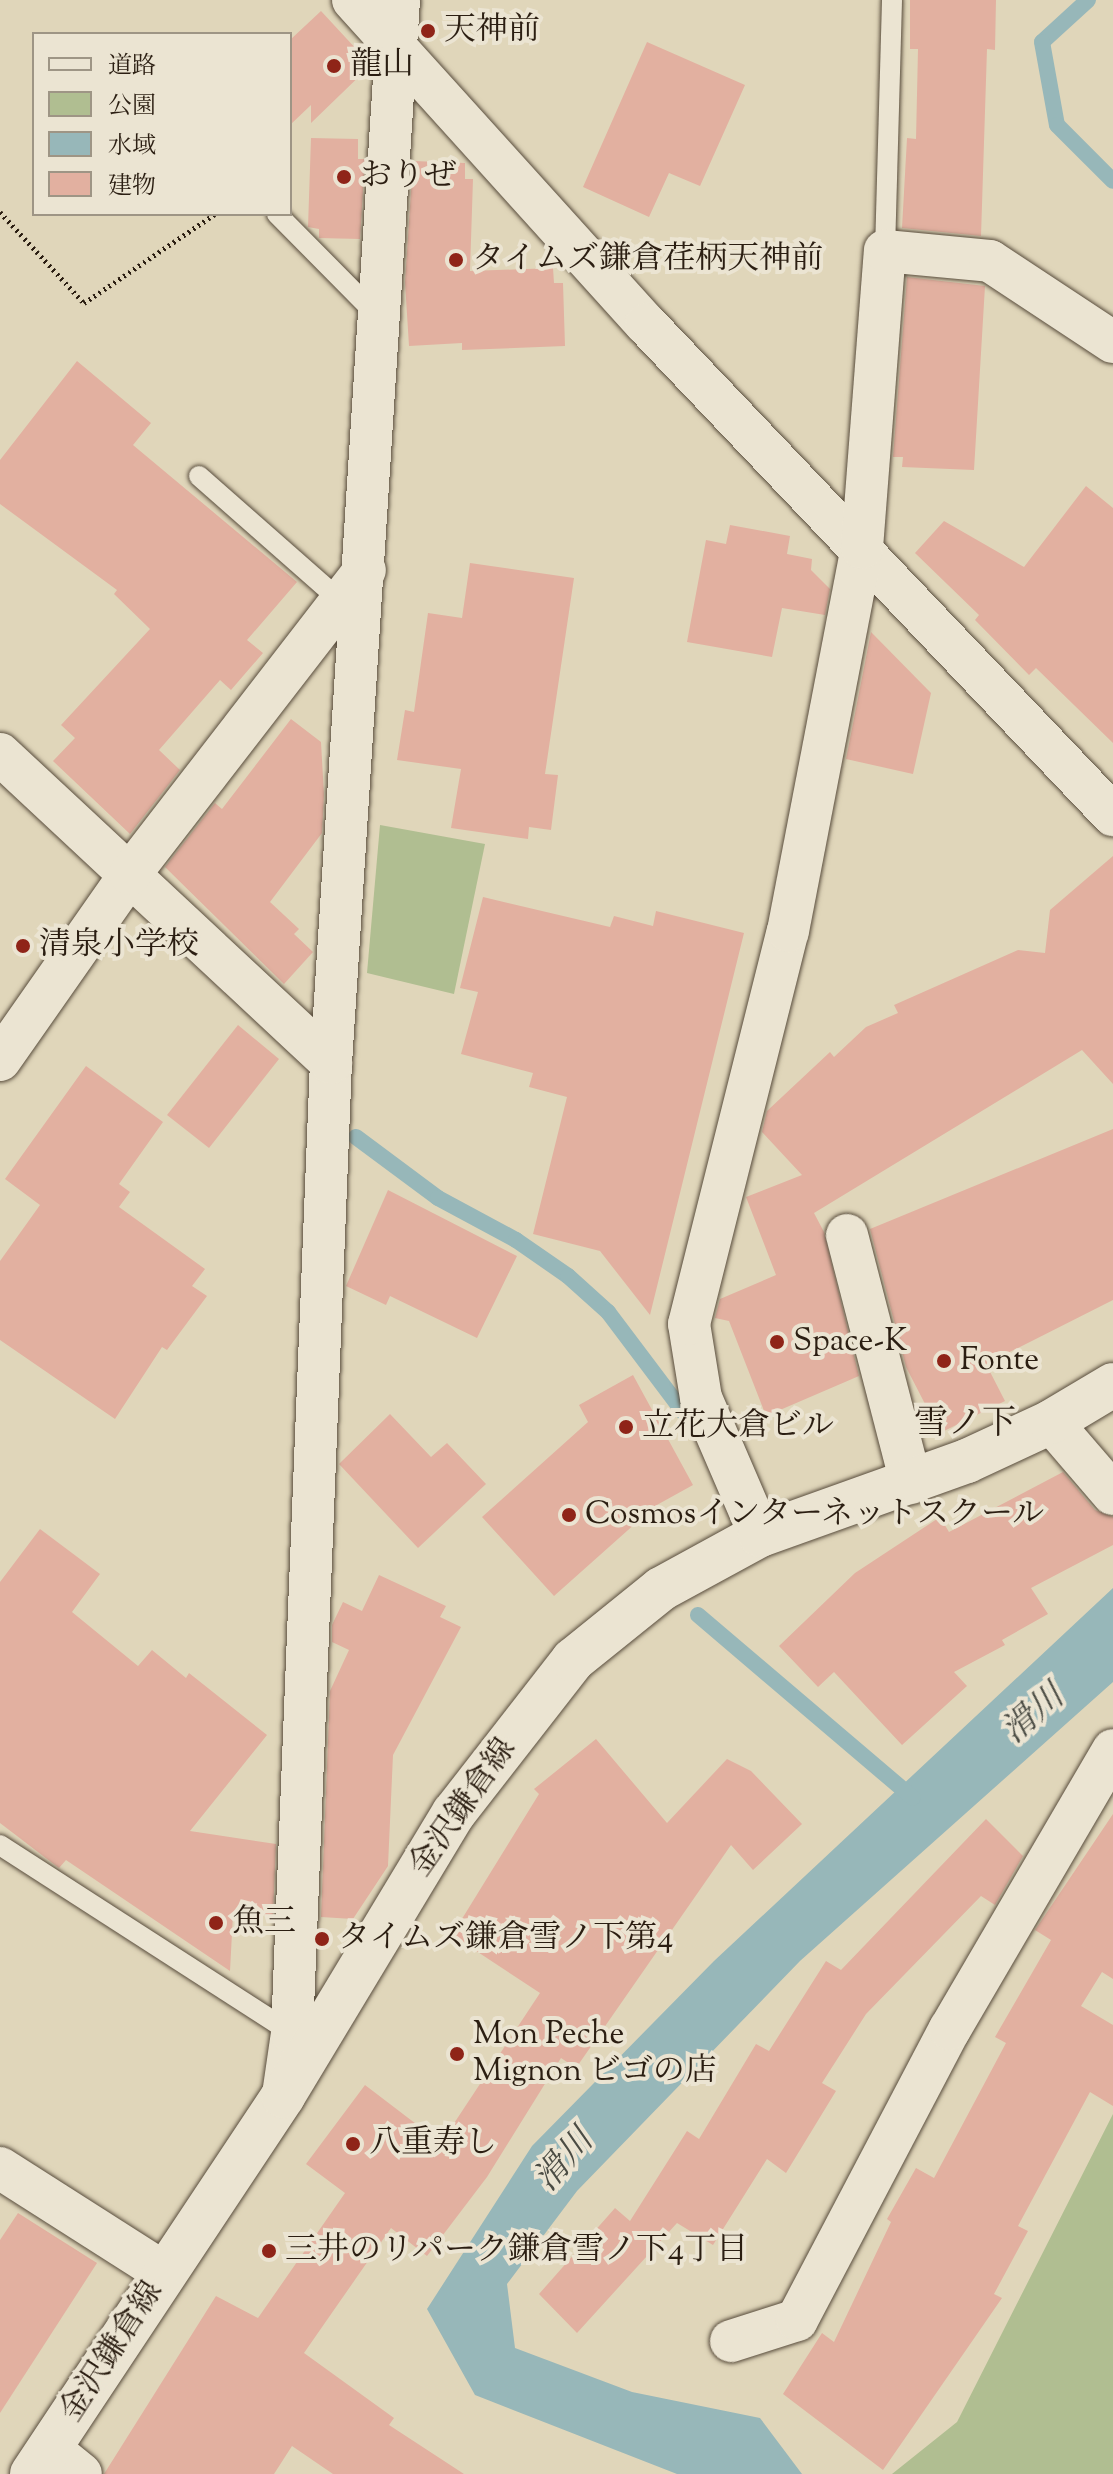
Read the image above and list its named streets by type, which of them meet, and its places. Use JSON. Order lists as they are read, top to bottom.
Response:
{
  "streets": {
    "main road": ["金沢鎌倉線"]
  },
  "districts": ["雪ノ下"],
  "water": ["滑川"],
  "places": [
    "天神前",
    "龍山",
    "おりぜ",
    "タイムズ鎌倉荏柄天神前",
    "清泉小学校",
    "Space-K",
    "Fonte",
    "立花大倉ビル",
    "Cosmosインターネットスクール",
    "魚三",
    "タイムズ鎌倉雪ノ下第4",
    "Mon Peche Mignon ビゴの店",
    "八重寿し",
    "三井のリパーク鎌倉雪ノ下4丁目"
  ],
  "legend": [
    "道路",
    "公園",
    "水域",
    "建物"
  ]
}
